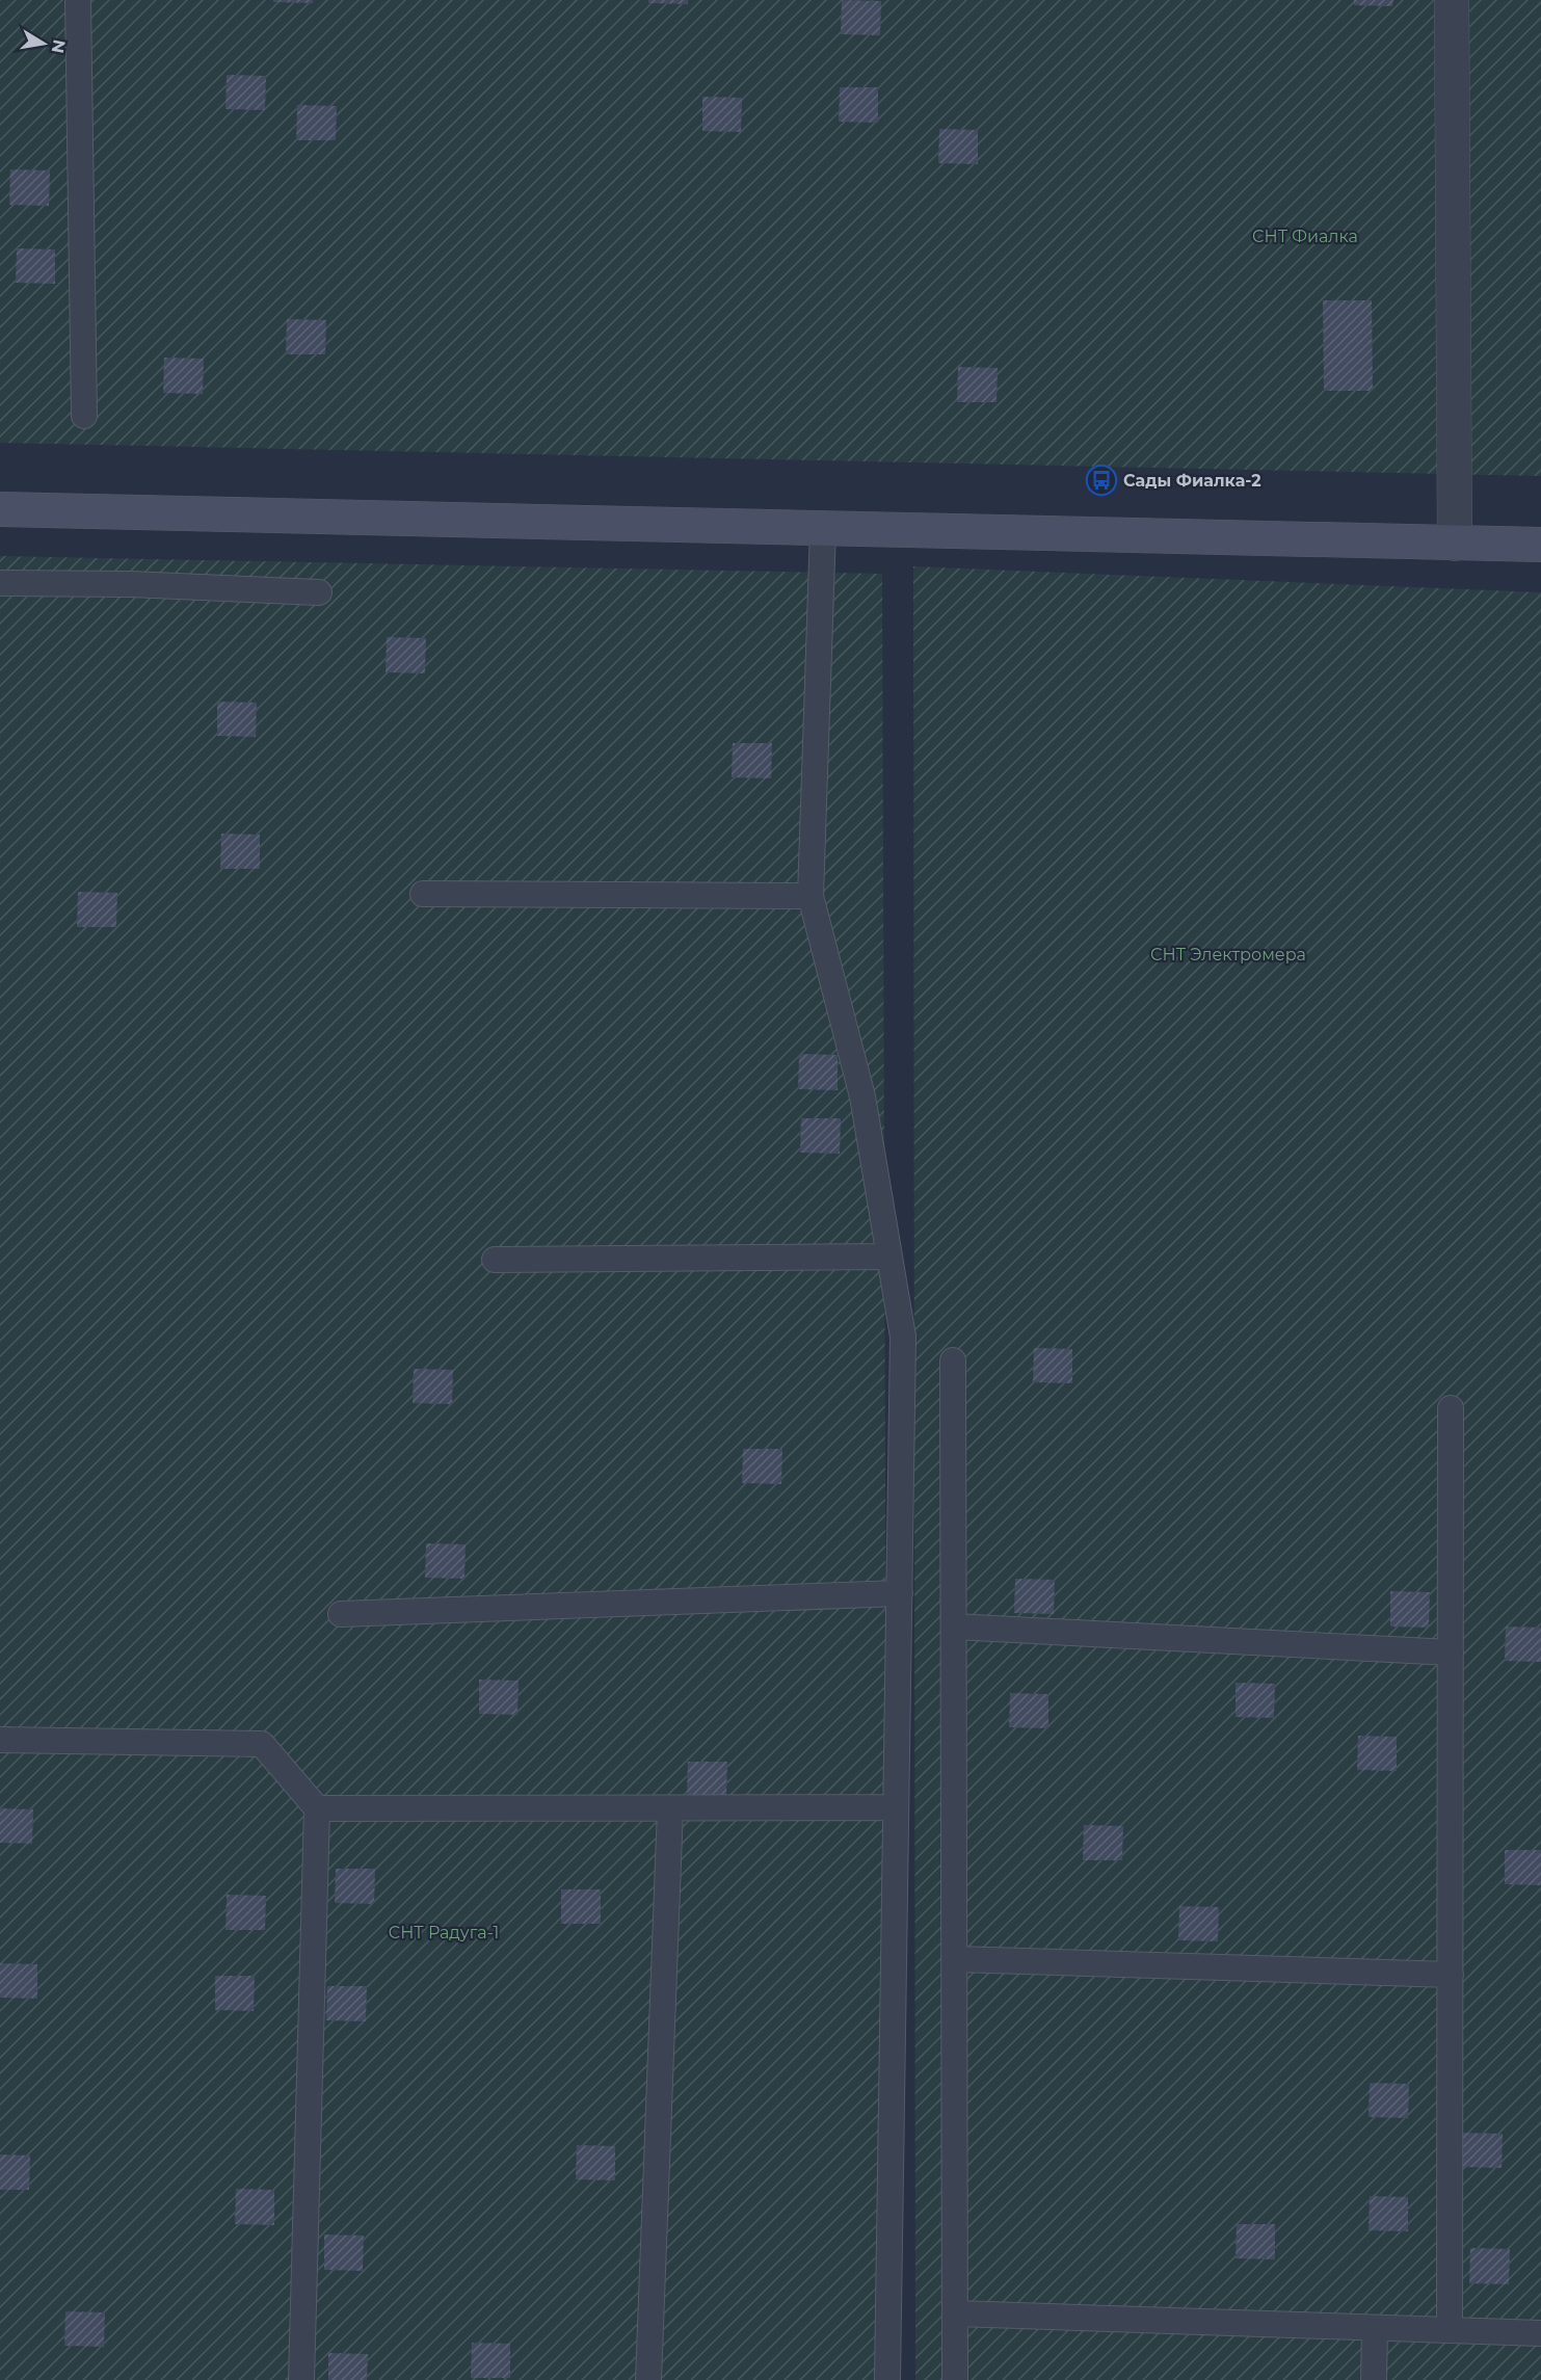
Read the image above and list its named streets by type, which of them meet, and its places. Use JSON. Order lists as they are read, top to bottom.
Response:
{
  "parks": ["СНТ Фиалка", "СНТ Электромера", "СНТ Радуга-1"],
  "places": {
    "bus stop": ["Сады Фиалка-2"]
  },
  "north": "right"
}
